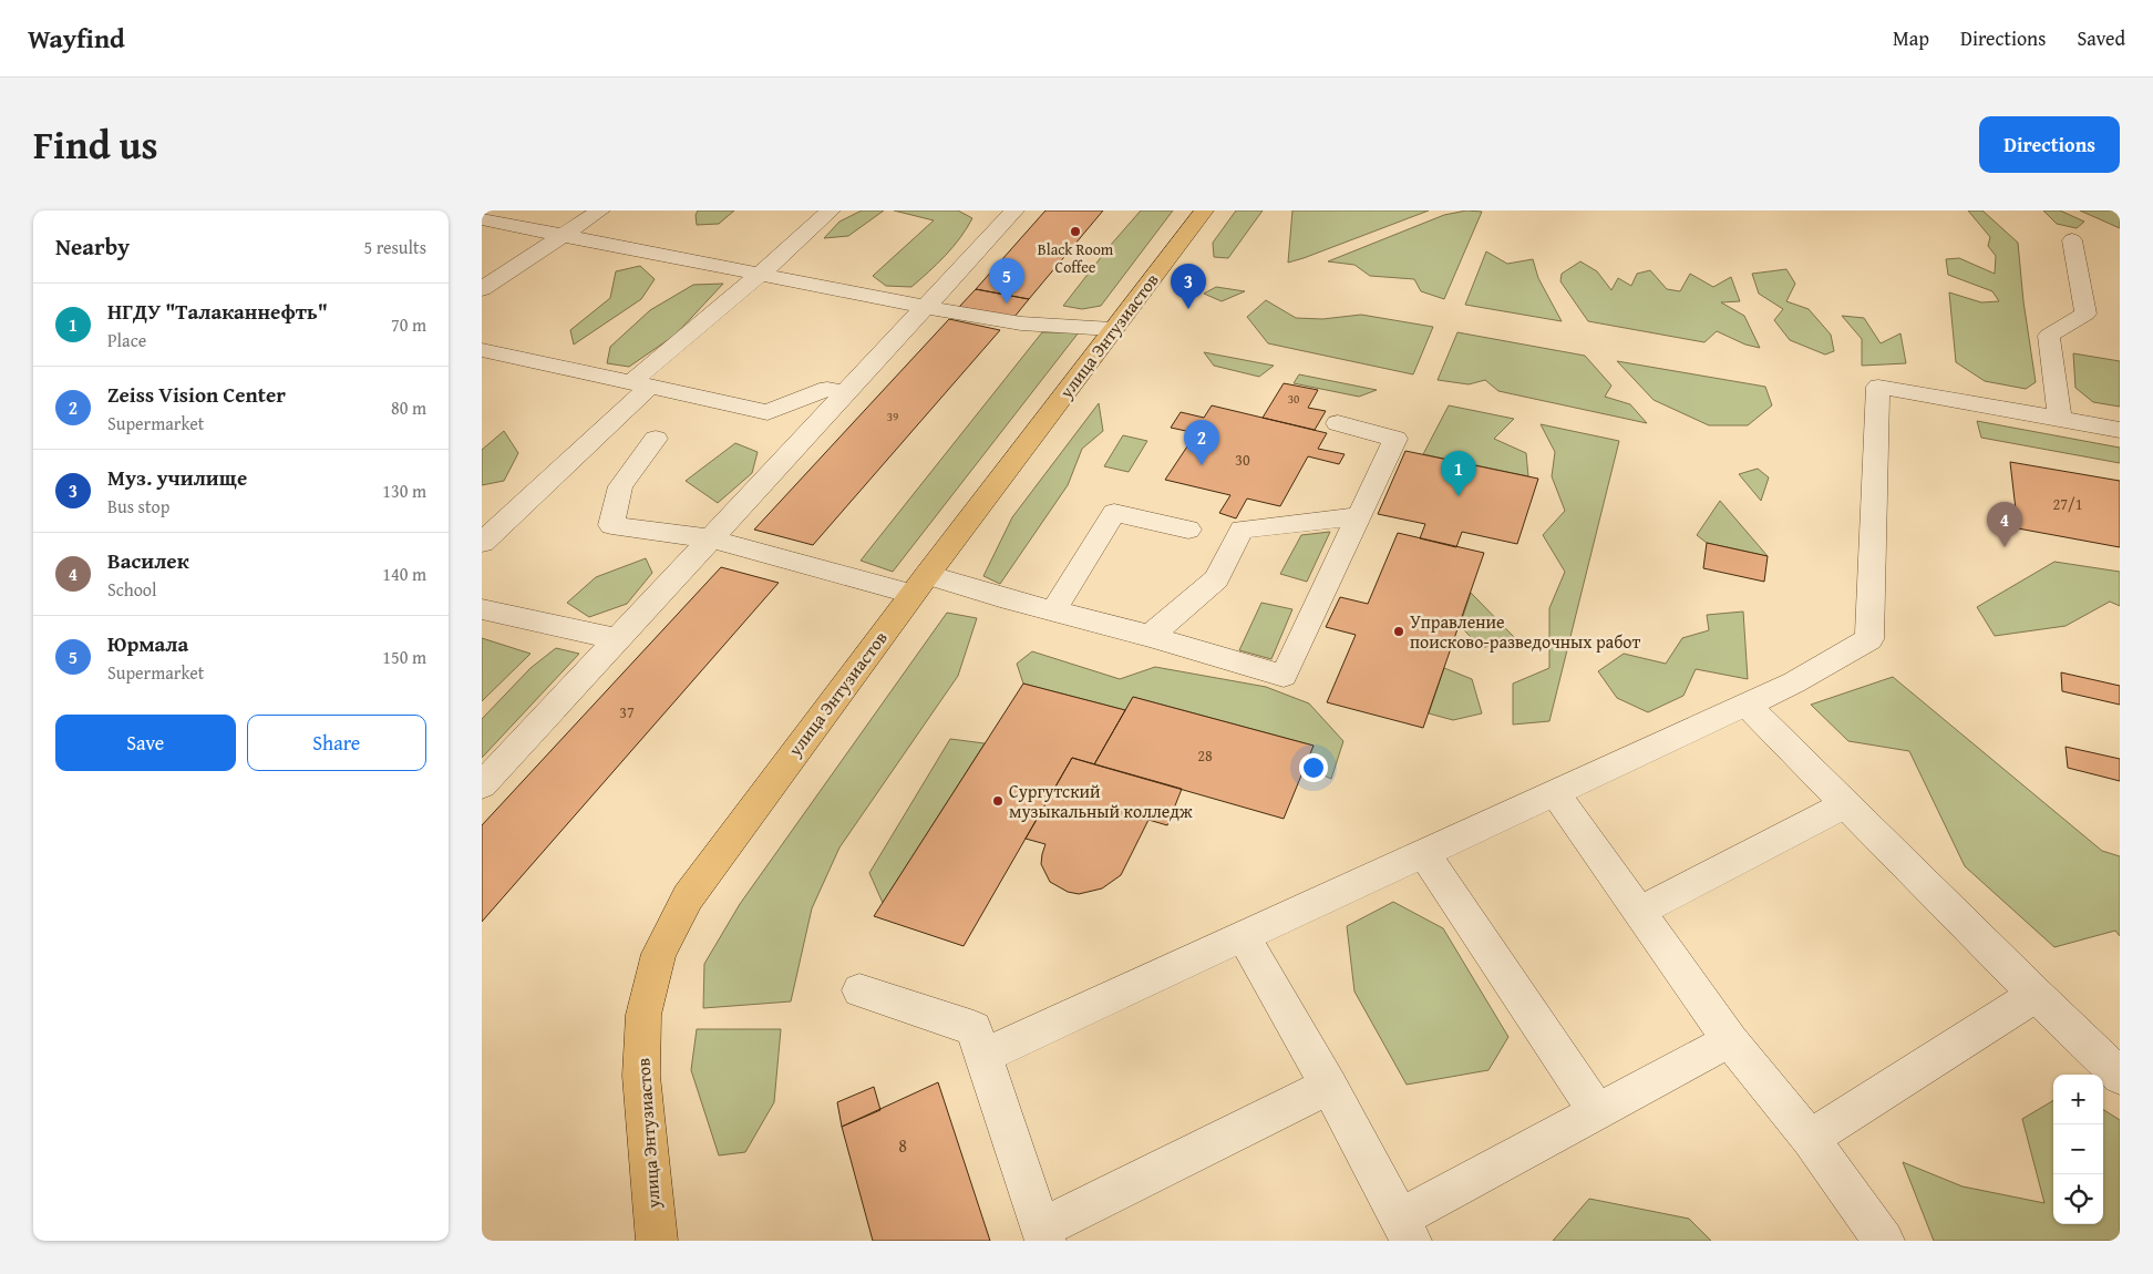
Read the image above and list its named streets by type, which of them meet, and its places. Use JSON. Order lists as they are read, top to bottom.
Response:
{
  "streets": {
    "main road": ["улица Энтузиастов"]
  },
  "places": ["Black Room Coffee", "Управление поисково-разведочных работ", "Сургутский музыкальный колледж"],
  "house_numbers": [
    "30",
    "39",
    "30",
    "27/1",
    "37",
    "28",
    "8"
  ],
  "page": {
    "header": "Wayfind",
    "nav": ["Map", "Directions", "Saved"],
    "title": "Find us",
    "buttons": [
      "Directions",
      ["Save", "Share"]
    ],
    "heading": ["Nearby", "5 results"],
    "pins": [
      "5",
      "3",
      "2",
      "1",
      "4"
    ],
    "list": [
      {
        "mark": "1",
        "name": "НГДУ \"Талаканнефть\"",
        "note": "Place",
        "value": "70 m"
      },
      {
        "mark": "2",
        "name": "Zeiss Vision Center",
        "note": "Supermarket",
        "value": "80 m"
      },
      {
        "mark": "3",
        "name": "Муз. училище",
        "note": "Bus stop",
        "value": "130 m"
      },
      {
        "mark": "4",
        "name": "Василек",
        "note": "School",
        "value": "140 m"
      },
      {
        "mark": "5",
        "name": "Юрмала",
        "note": "Supermarket",
        "value": "150 m"
      }
    ],
    "map_buttons": ["+", "−"]
  }
}
